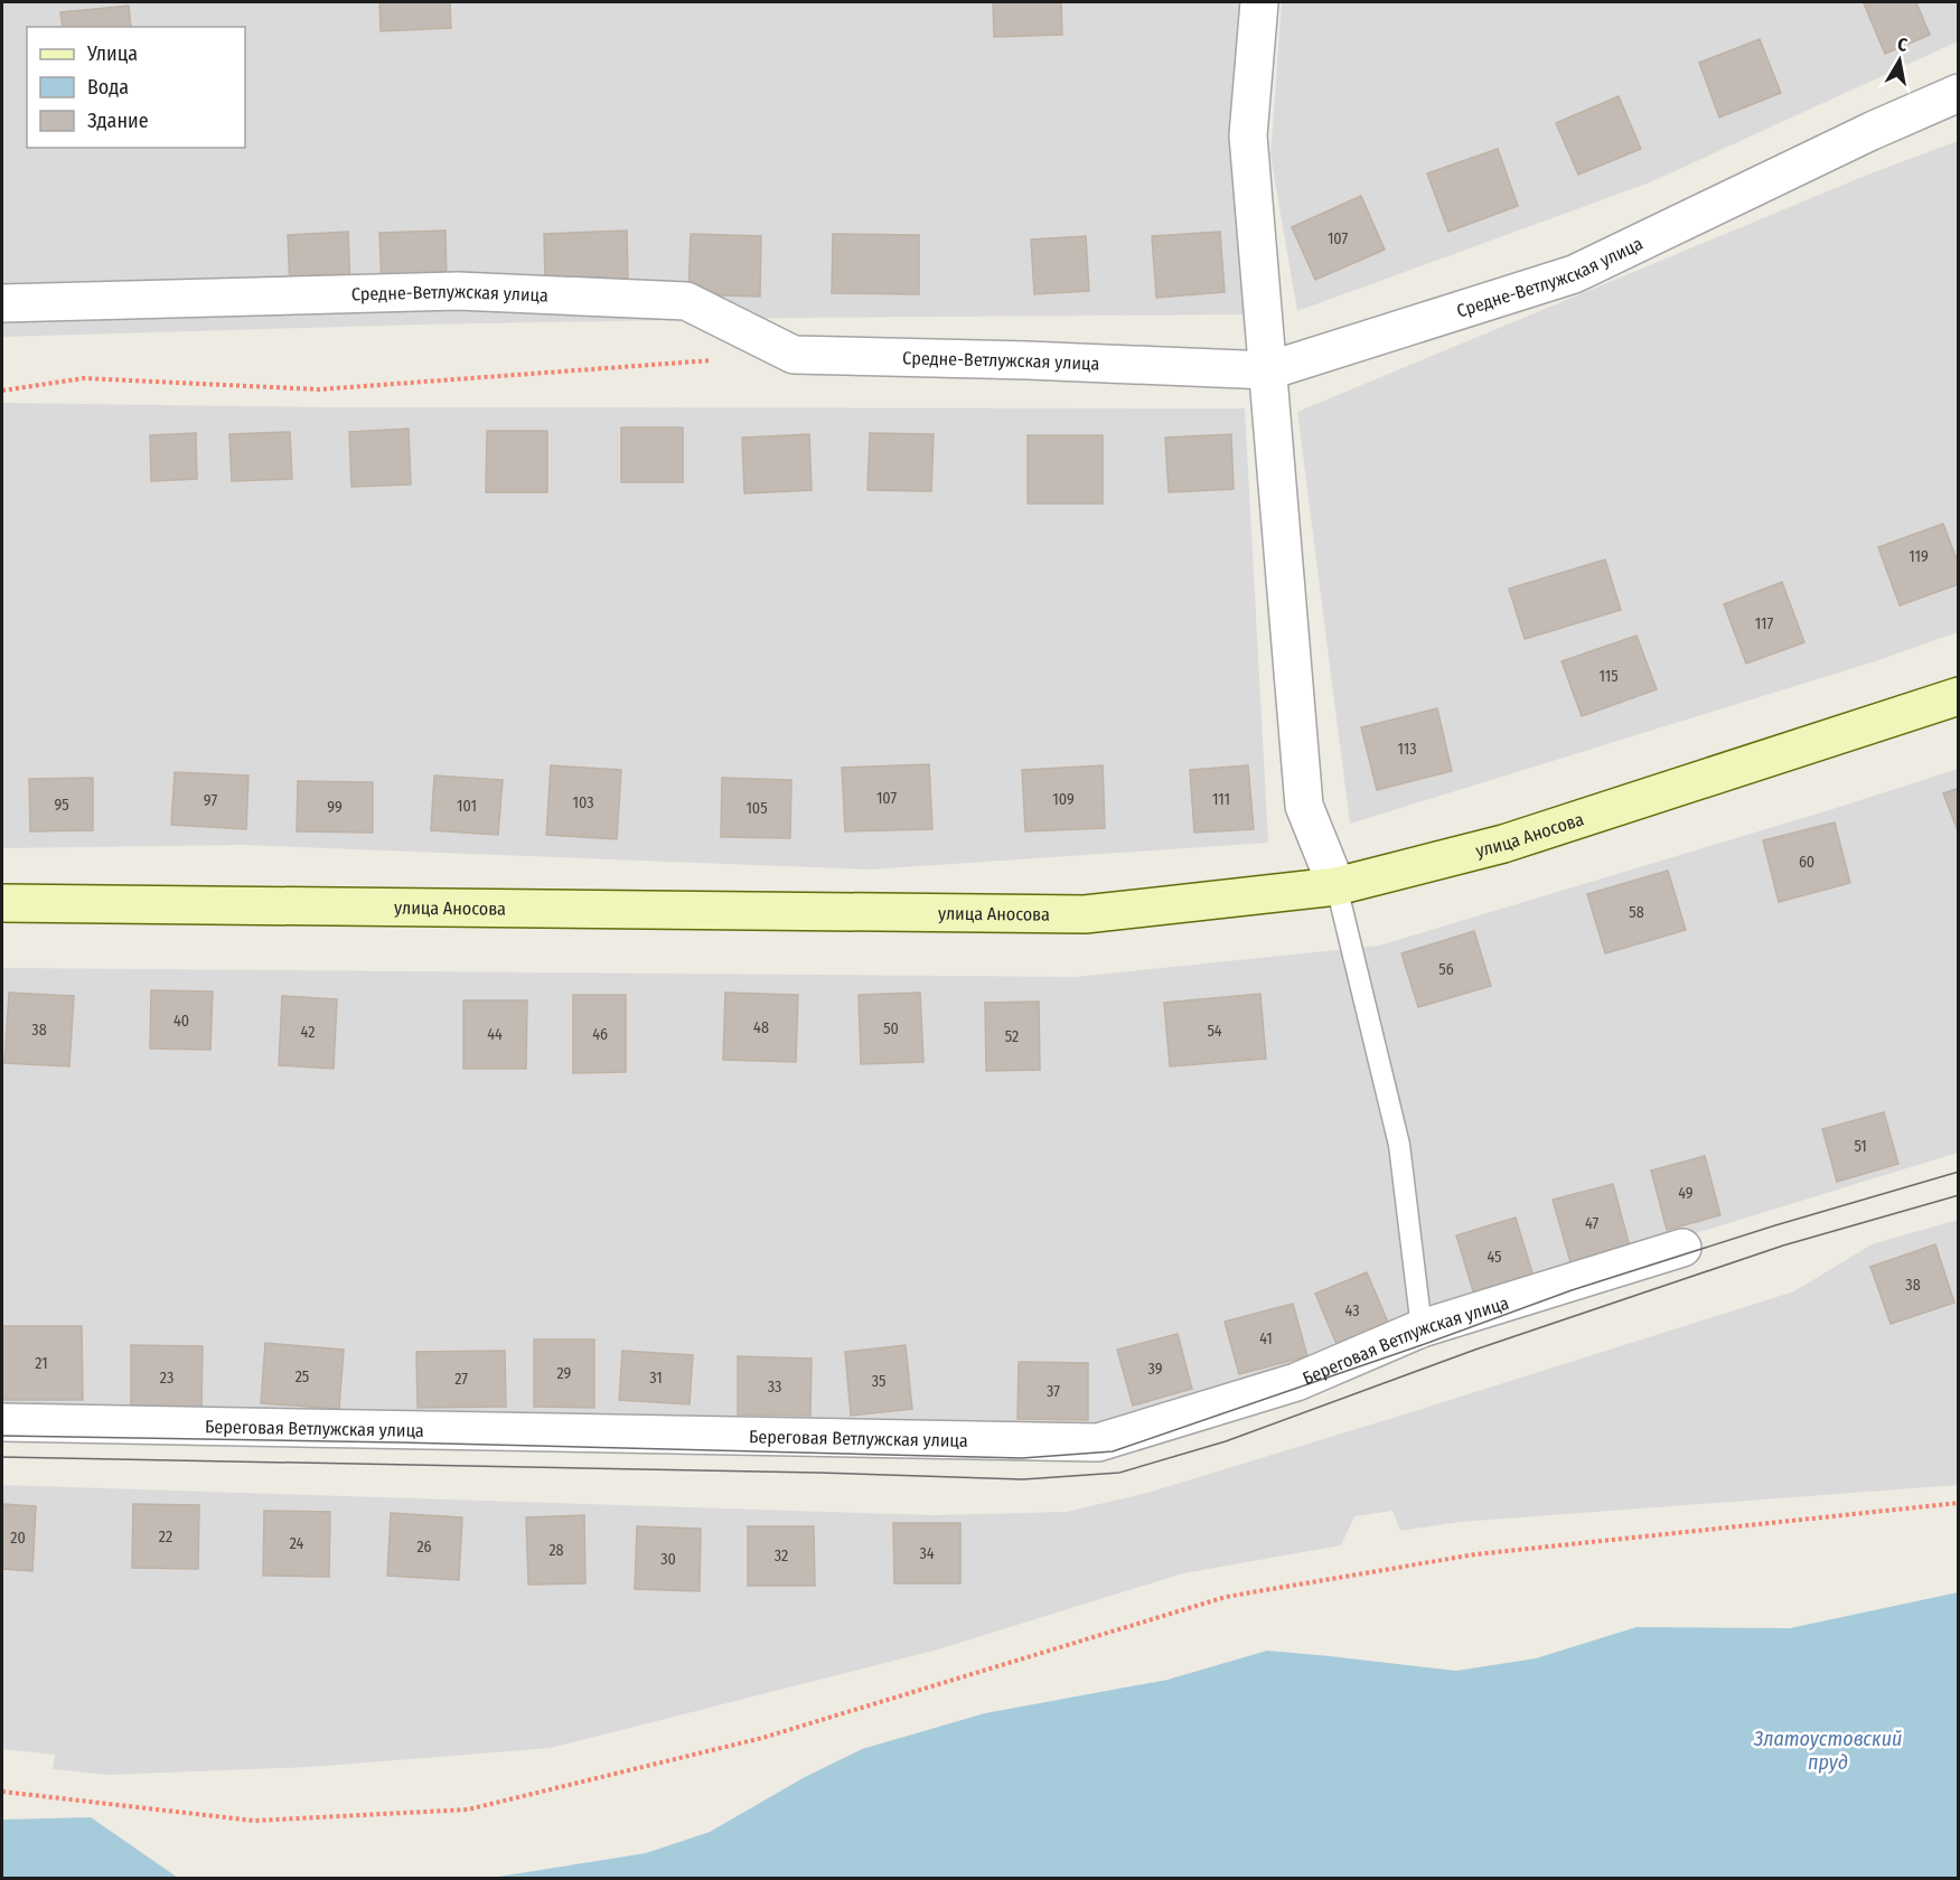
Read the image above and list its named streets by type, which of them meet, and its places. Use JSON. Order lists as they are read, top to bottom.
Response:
{
  "streets": {
    "main road": ["улица Аносова"],
    "street": ["Средне-Ветлужская улица", "Береговая Ветлужская улица"]
  },
  "water": ["Златоустовский пруд"],
  "house_numbers": [
    "107",
    "119",
    "117",
    "115",
    "113",
    "107",
    "109",
    "111",
    "97",
    "103",
    "95",
    "101",
    "99",
    "105",
    "60",
    "58",
    "56",
    "40",
    "48",
    "50",
    "38",
    "54",
    "42",
    "44",
    "46",
    "52",
    "51",
    "49",
    "47",
    "45",
    "38",
    "43",
    "41",
    "21",
    "39",
    "29",
    "25",
    "23",
    "31",
    "27",
    "35",
    "33",
    "37",
    "22",
    "20",
    "24",
    "26",
    "28",
    "34",
    "32",
    "30"
  ],
  "legend": ["Улица", "Вода", "Здание"],
  "north": "top"
}
